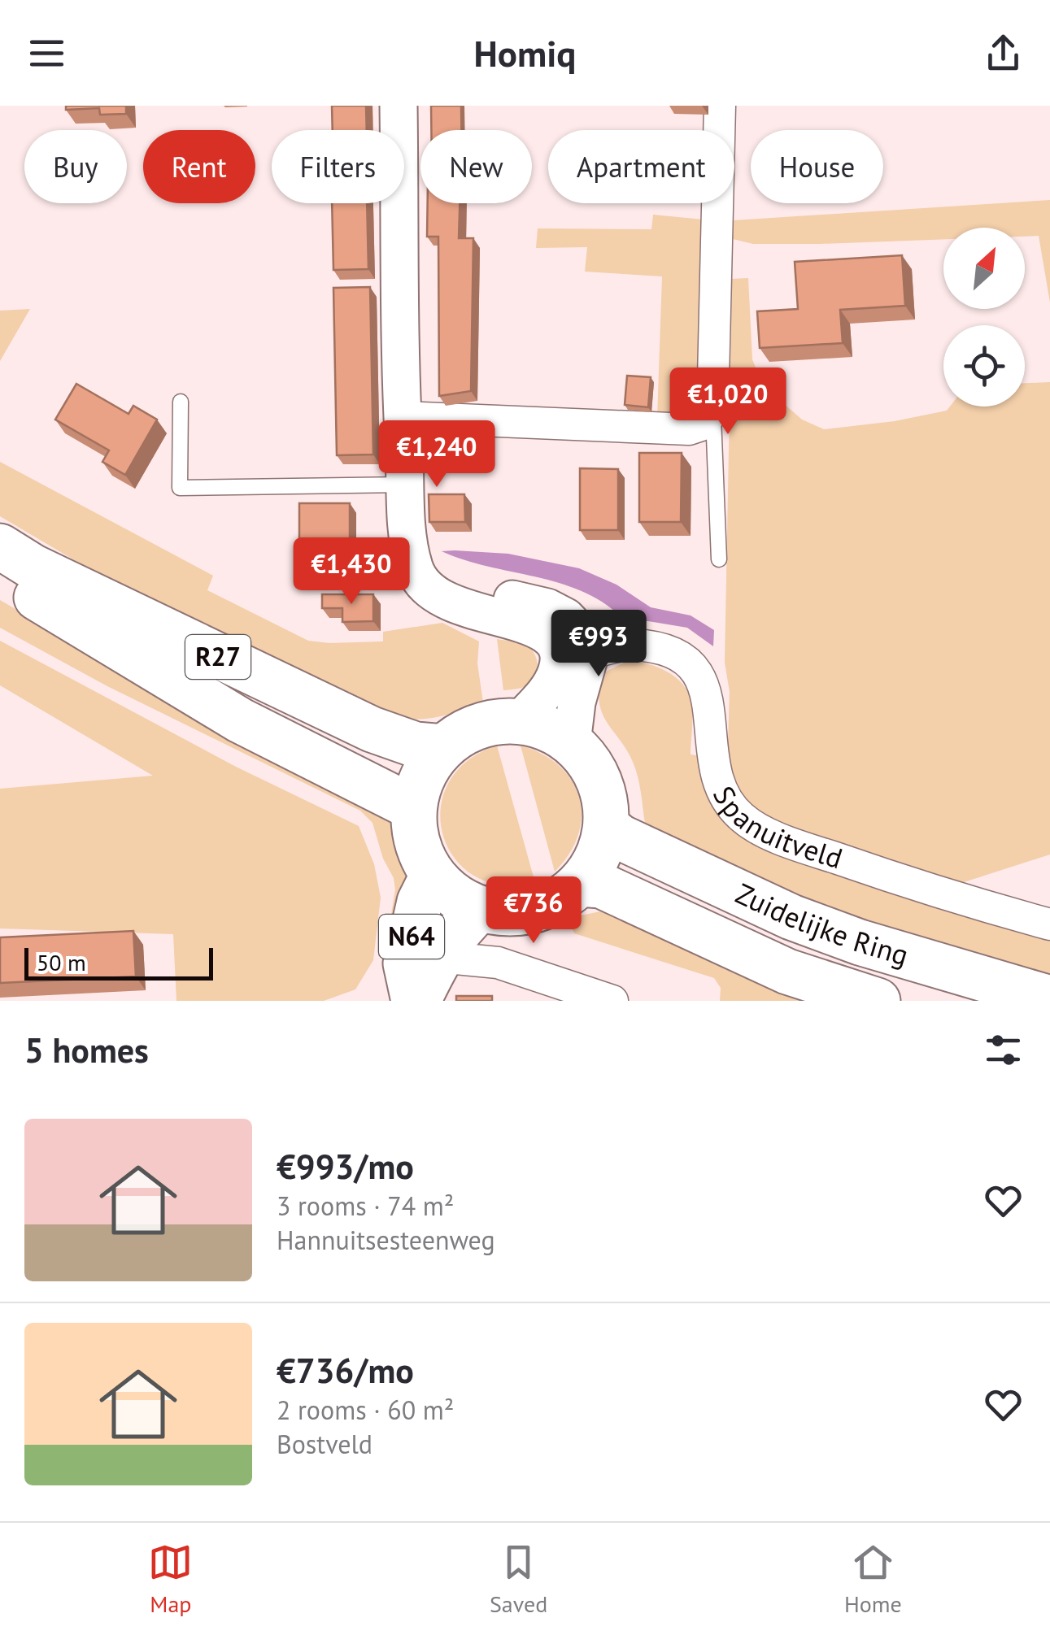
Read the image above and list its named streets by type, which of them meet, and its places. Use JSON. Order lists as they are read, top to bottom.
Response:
{
  "streets": {
    "main road": ["R27", "Zuidelijke Ring", "N64"],
    "street": ["Spanuitveld"]
  },
  "crossings": [
    ["R27", "Zuidelijke Ring"],
    ["R27", "N64"],
    ["Zuidelijke Ring", "N64"]
  ],
  "scale_bar": "50 m",
  "north": "top right",
  "page": {
    "header": "Homiq",
    "chip": [
      "Buy",
      "Rent",
      "Filters",
      "New",
      "Apartment",
      "House"
    ],
    "price": [
      "€1,020",
      "€1,240",
      "€1,430",
      "€993",
      "€736"
    ],
    "scale": "50 m",
    "heading": "5 homes",
    "list": [
      {
        "name": "€993/mo",
        "note": "3 rooms · 74 m² · Hannuitsesteenweg"
      },
      {
        "name": "€736/mo",
        "note": "2 rooms · 60 m² · Bostveld"
      }
    ],
    "tabs": ["Map", "Saved", "Home"]
  }
}
